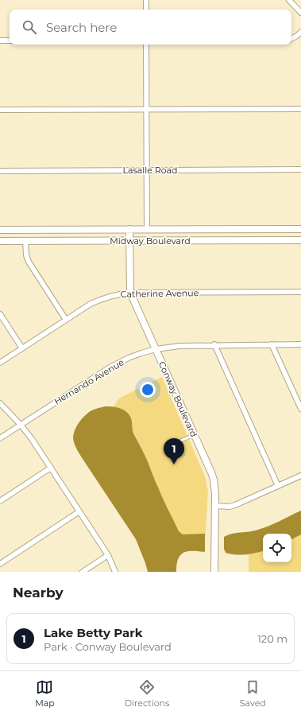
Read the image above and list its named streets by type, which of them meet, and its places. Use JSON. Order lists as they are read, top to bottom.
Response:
{
  "streets": {
    "street": [
      "Lasalle Road",
      "Midway Boulevard",
      "Catherine Avenue",
      "Hernando Avenue",
      "Conway Boulevard"
    ]
  },
  "crossings": [
    ["Midway Boulevard", "Conway Boulevard"],
    ["Catherine Avenue", "Conway Boulevard"],
    ["Hernando Avenue", "Conway Boulevard"]
  ],
  "page": {
    "search": "Search here",
    "pins": "1",
    "heading": "Nearby",
    "list": [
      {
        "mark": "1",
        "name": "Lake Betty Park",
        "note": "Park · Conway Boulevard",
        "value": "120 m"
      }
    ],
    "nav": ["Map", "Directions", "Saved"]
  }
}
